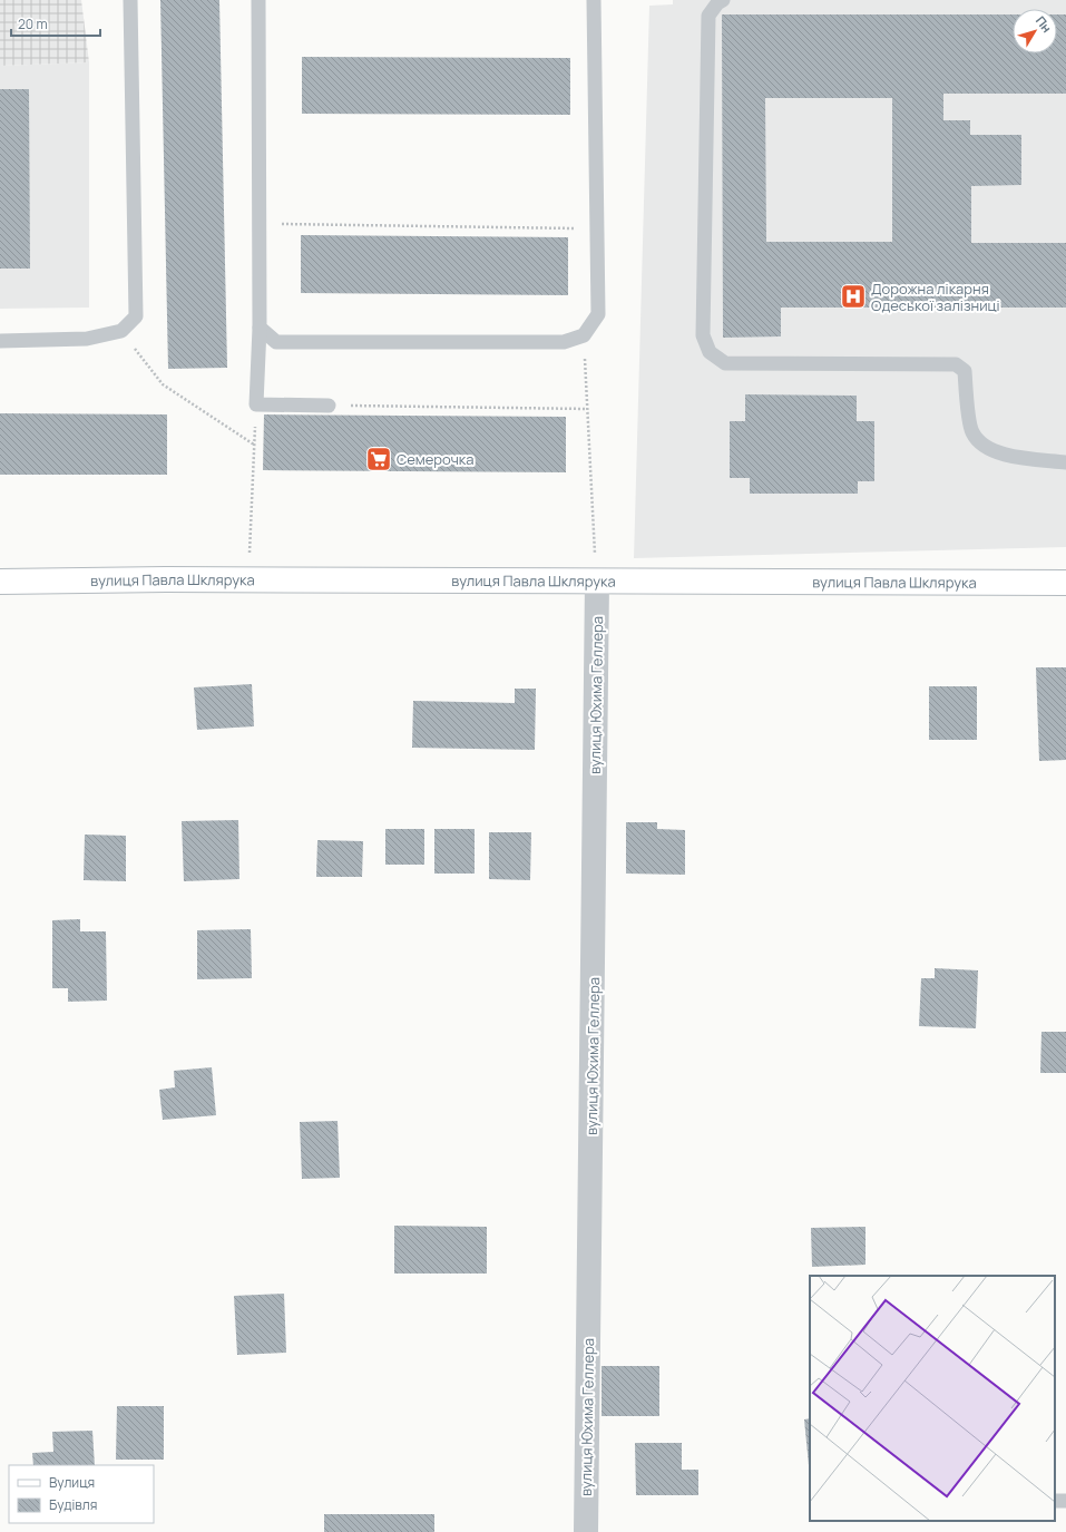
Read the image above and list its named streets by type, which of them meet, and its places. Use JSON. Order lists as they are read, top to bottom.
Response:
{
  "streets": {
    "street": ["вулиця Павла Шклярука", "вулиця Юхима Геллера"]
  },
  "crossings": [
    ["вулиця Павла Шклярука", "вулиця Юхима Геллера"]
  ],
  "places": {
    "hospital": ["Дорожна лікарня Одеської залізниці"],
    "supermarket": ["Семерочка"]
  },
  "legend": ["Вулиця", "Будівля"],
  "scale_bar": "20 m",
  "north": "top right"
}
